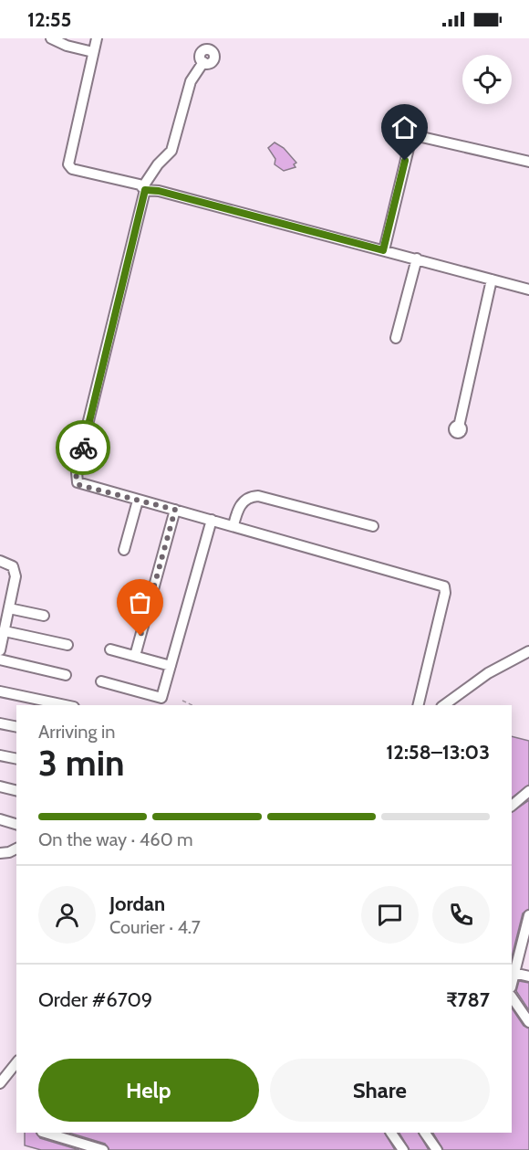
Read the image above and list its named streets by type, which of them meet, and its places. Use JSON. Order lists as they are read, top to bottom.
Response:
{
  "page": {
    "status": "12:55",
    "heading": ["3 min", "Arriving in", "12:58–13:03"],
    "panel": [
      "Jordan",
      "Courier · 4.7",
      "Order #6709",
      "₹787"
    ],
    "bar": "On the way · 460 m",
    "buttons": ["Help", "Share"]
  }
}
